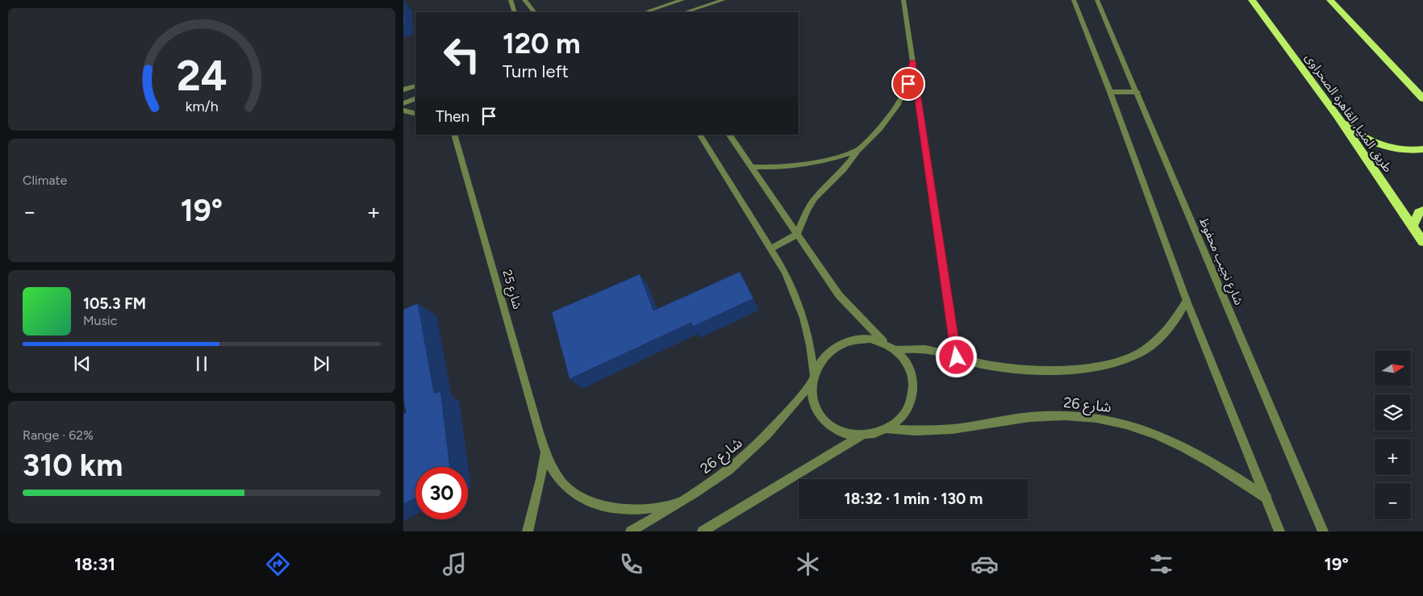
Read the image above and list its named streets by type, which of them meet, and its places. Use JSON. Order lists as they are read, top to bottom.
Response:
{
  "streets": {
    "highway": ["طريق المنيا, القاهرة الصحراوى"],
    "street": ["شارع نجيب محفوظ", "شارع 25", "شارع 26"]
  },
  "crossings": [
    ["شارع 25", "شارع 26"]
  ],
  "north": "right",
  "page": {
    "turn": ["120 m", "Turn left"],
    "then": "Then",
    "tile": [
      "Climate",
      ["Range · 62%", "310 km"]
    ],
    "heat": ["−", "19°", "+"],
    "song": ["105.3 FM", "Music"],
    "map_buttons": ["+", "−"],
    "limit": "30",
    "trip": "18:32 · 1 min · 130 m",
    "tabs": ["18:31", "19°"],
    "gauge": ["24", "km/h"]
  }
}
